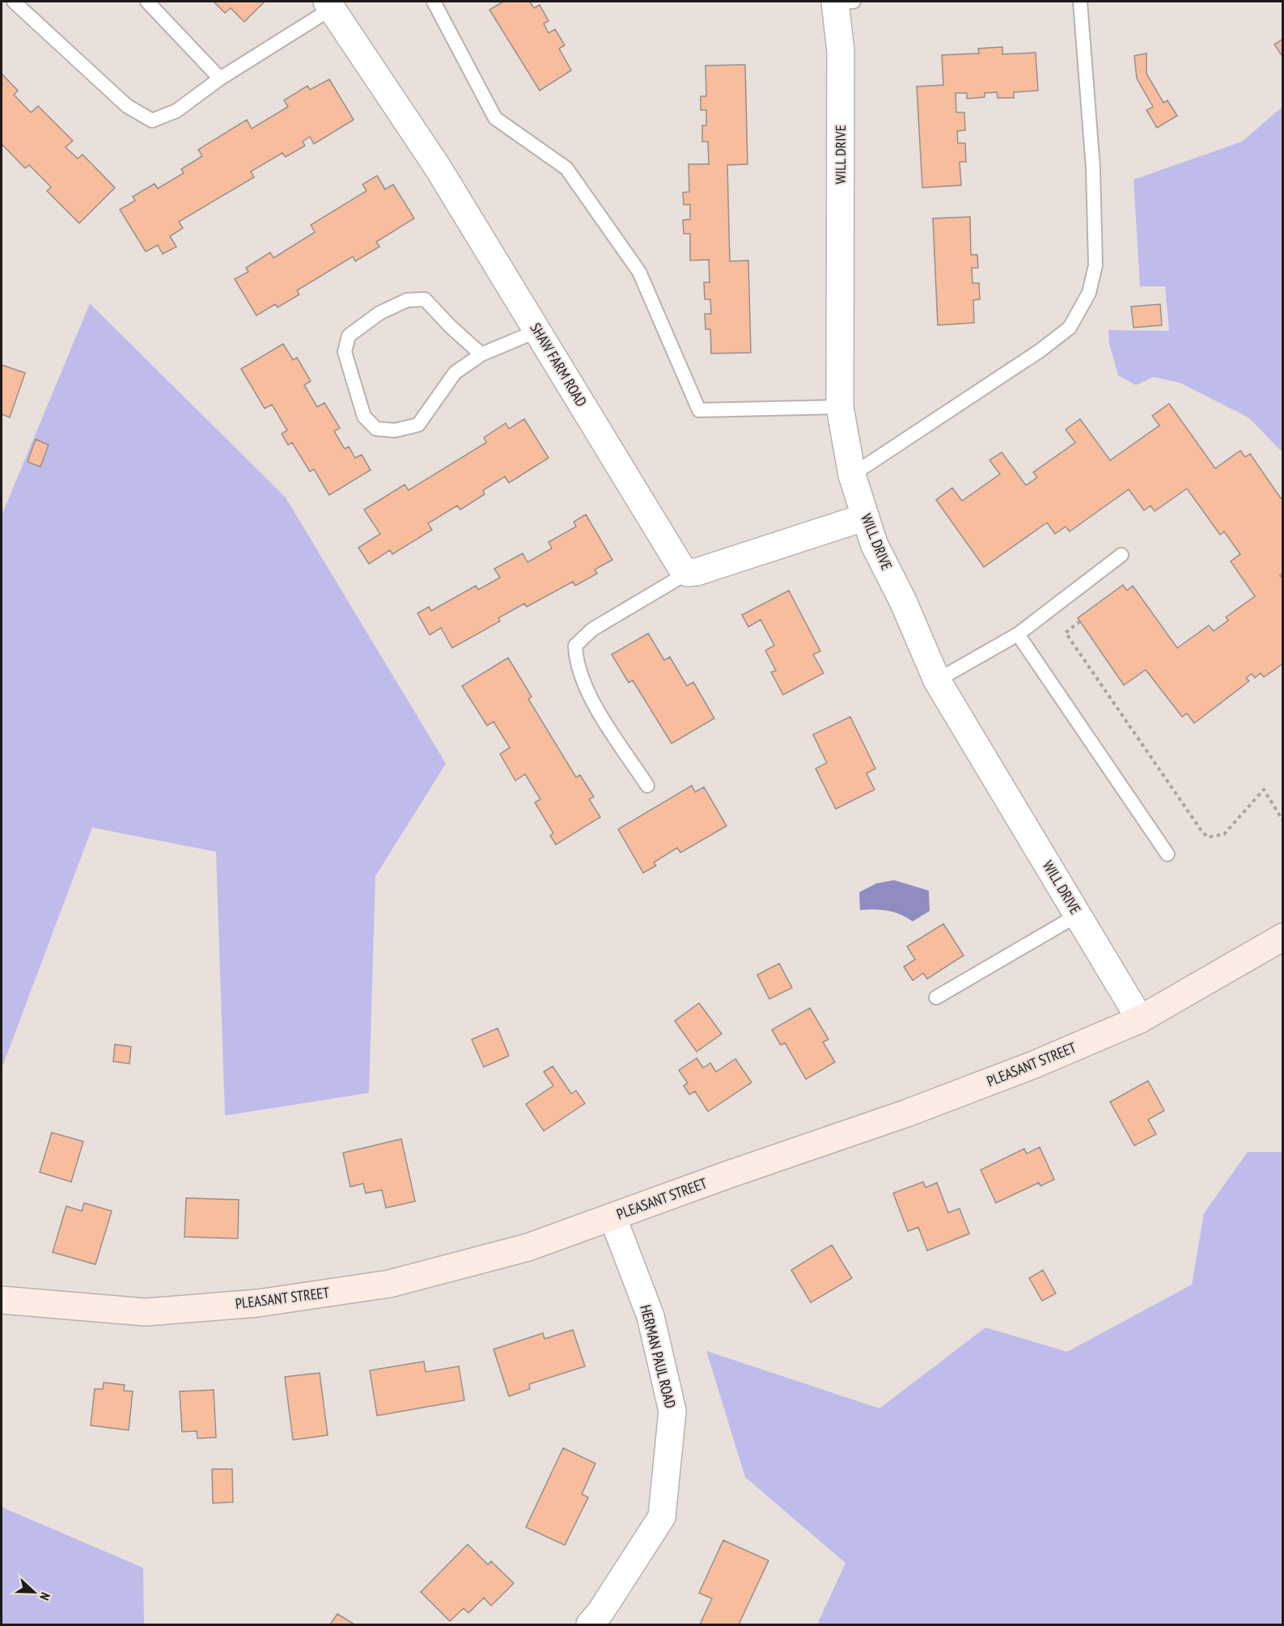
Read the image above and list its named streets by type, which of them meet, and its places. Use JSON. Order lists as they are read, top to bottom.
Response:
{
  "streets": {
    "main road": ["PLEASANT STREET"],
    "street": ["WILL DRIVE", "SHAW FARM ROAD", "HERMAN PAUL ROAD"]
  },
  "crossings": [
    ["WILL DRIVE", "PLEASANT STREET"],
    ["PLEASANT STREET", "HERMAN PAUL ROAD"]
  ],
  "north": "right"
}
